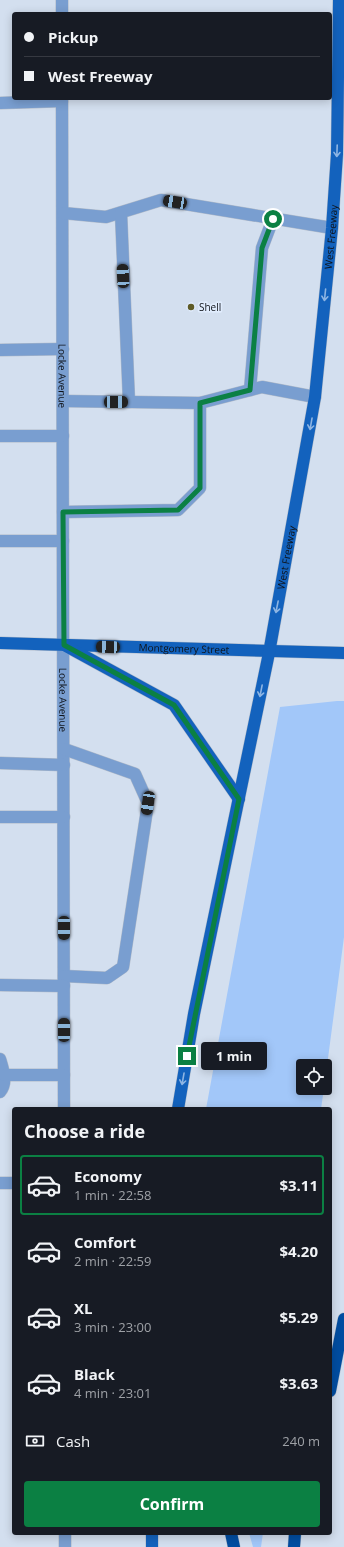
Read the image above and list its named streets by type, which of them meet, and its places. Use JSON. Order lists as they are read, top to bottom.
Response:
{
  "streets": {
    "main road": ["West Freeway", "Montgomery Street"],
    "street": ["Locke Avenue"]
  },
  "crossings": [
    ["West Freeway", "Montgomery Street"],
    ["Locke Avenue", "Montgomery Street"]
  ],
  "one_way": ["West Freeway"],
  "places": ["Shell"],
  "page": {
    "banner": ["Pickup", "West Freeway"],
    "bubble": "1 min",
    "heading": "Choose a ride",
    "list": [
      {
        "name": "Economy",
        "note": "1 min · 22:58",
        "value": "$3.11"
      },
      {
        "name": "Comfort",
        "note": "2 min · 22:59",
        "value": "$4.20"
      },
      {
        "name": "XL",
        "note": "3 min · 23:00",
        "value": "$5.29"
      },
      {
        "name": "Black",
        "note": "4 min · 23:01",
        "value": "$3.63"
      }
    ],
    "pay": ["Cash", "240 m"],
    "buttons": "Confirm"
  }
}
